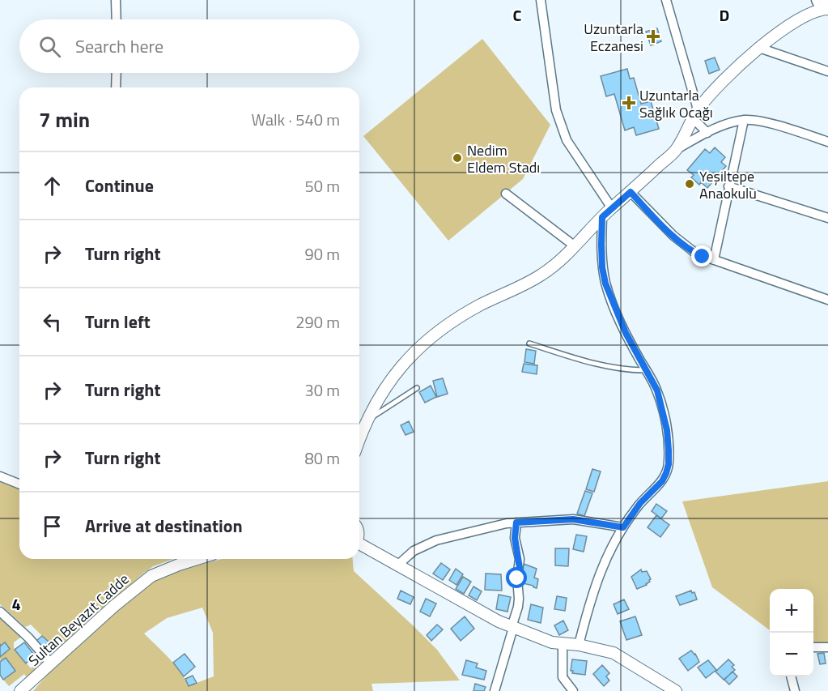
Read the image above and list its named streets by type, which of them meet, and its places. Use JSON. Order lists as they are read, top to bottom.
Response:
{
  "streets": {
    "street": ["Sultan Beyazıt Cadde"]
  },
  "places": {
    "health": ["Uzuntarla Eczanesi", "Uzuntarla Sağlık Ocağı"],
    "other": ["Nedim Eldem Stadı", "Yeşiltepe Anaokulu"]
  },
  "page": {
    "search": "Search here",
    "heading": ["7 min", "Walk · 540 m"],
    "list": [
      ["Continue", "50 m"],
      ["Turn right", "90 m"],
      ["Turn left", "290 m"],
      ["Turn right", "30 m"],
      ["Turn right", "80 m"],
      "Arrive at destination"
    ],
    "map_buttons": ["+", "−"]
  },
  "grid": {
    "columns": ["C", "D"],
    "rows": ["4"]
  }
}
